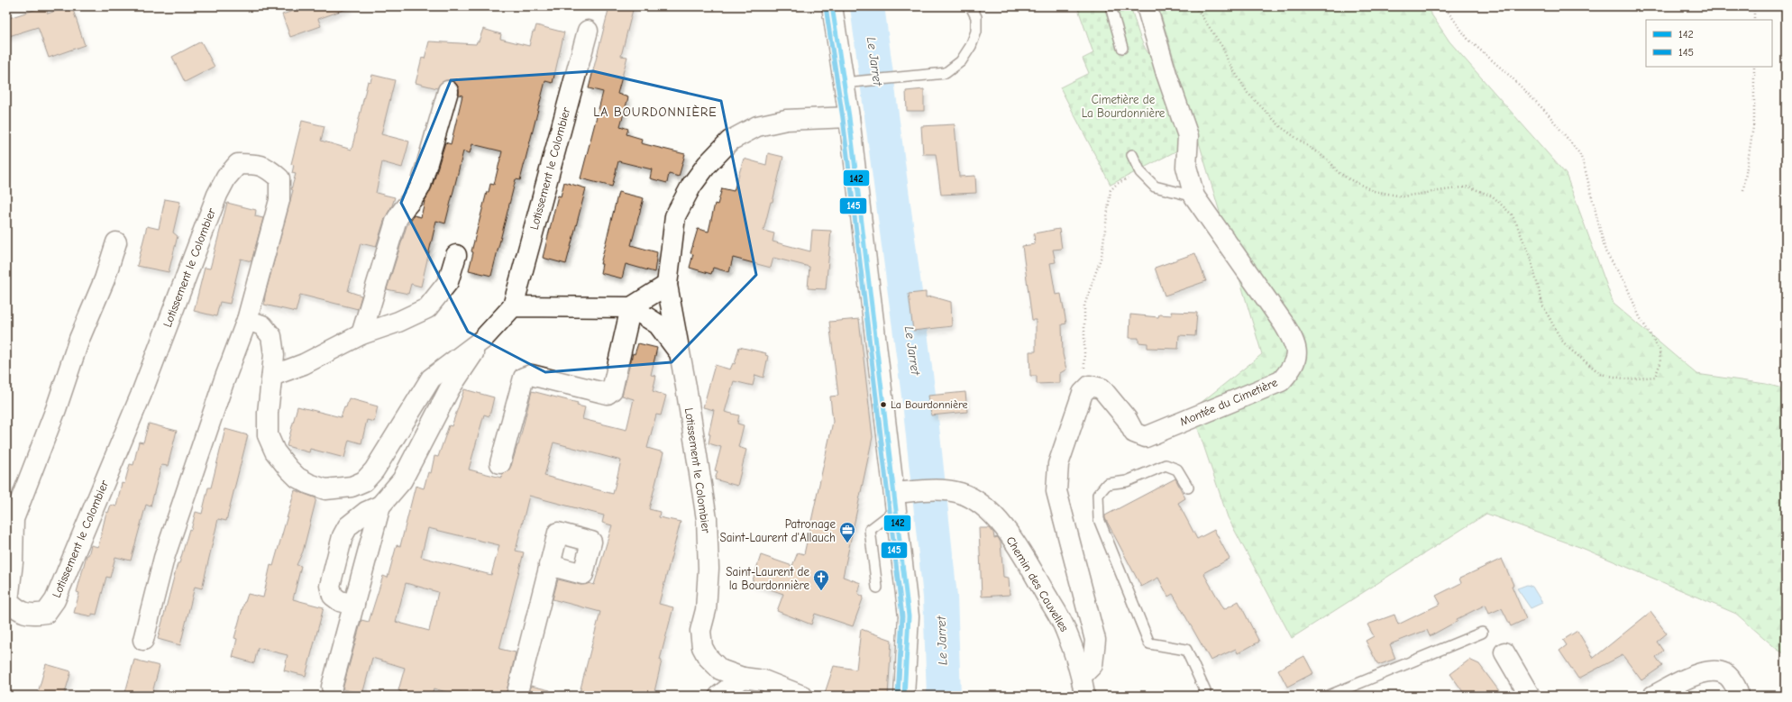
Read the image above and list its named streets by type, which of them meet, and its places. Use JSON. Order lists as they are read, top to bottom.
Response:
{
  "streets": {
    "street": ["Lotissement le Colombier", "Montée du Cimetière", "Chemin des Cauvelles"]
  },
  "districts": ["LA BOURDONNIÈRE"],
  "water": ["Le Jarret"],
  "parks": ["Cimetière de La Bourdonnière"],
  "places": {
    "other": ["La Bourdonnière"],
    "office": ["Patronage Saint-Laurent d'Allauch"],
    "church": ["Saint-Laurent de la Bourdonnière"]
  },
  "lines": ["transit line 142", "transit line 145"],
  "legend": ["142", "145"]
}
